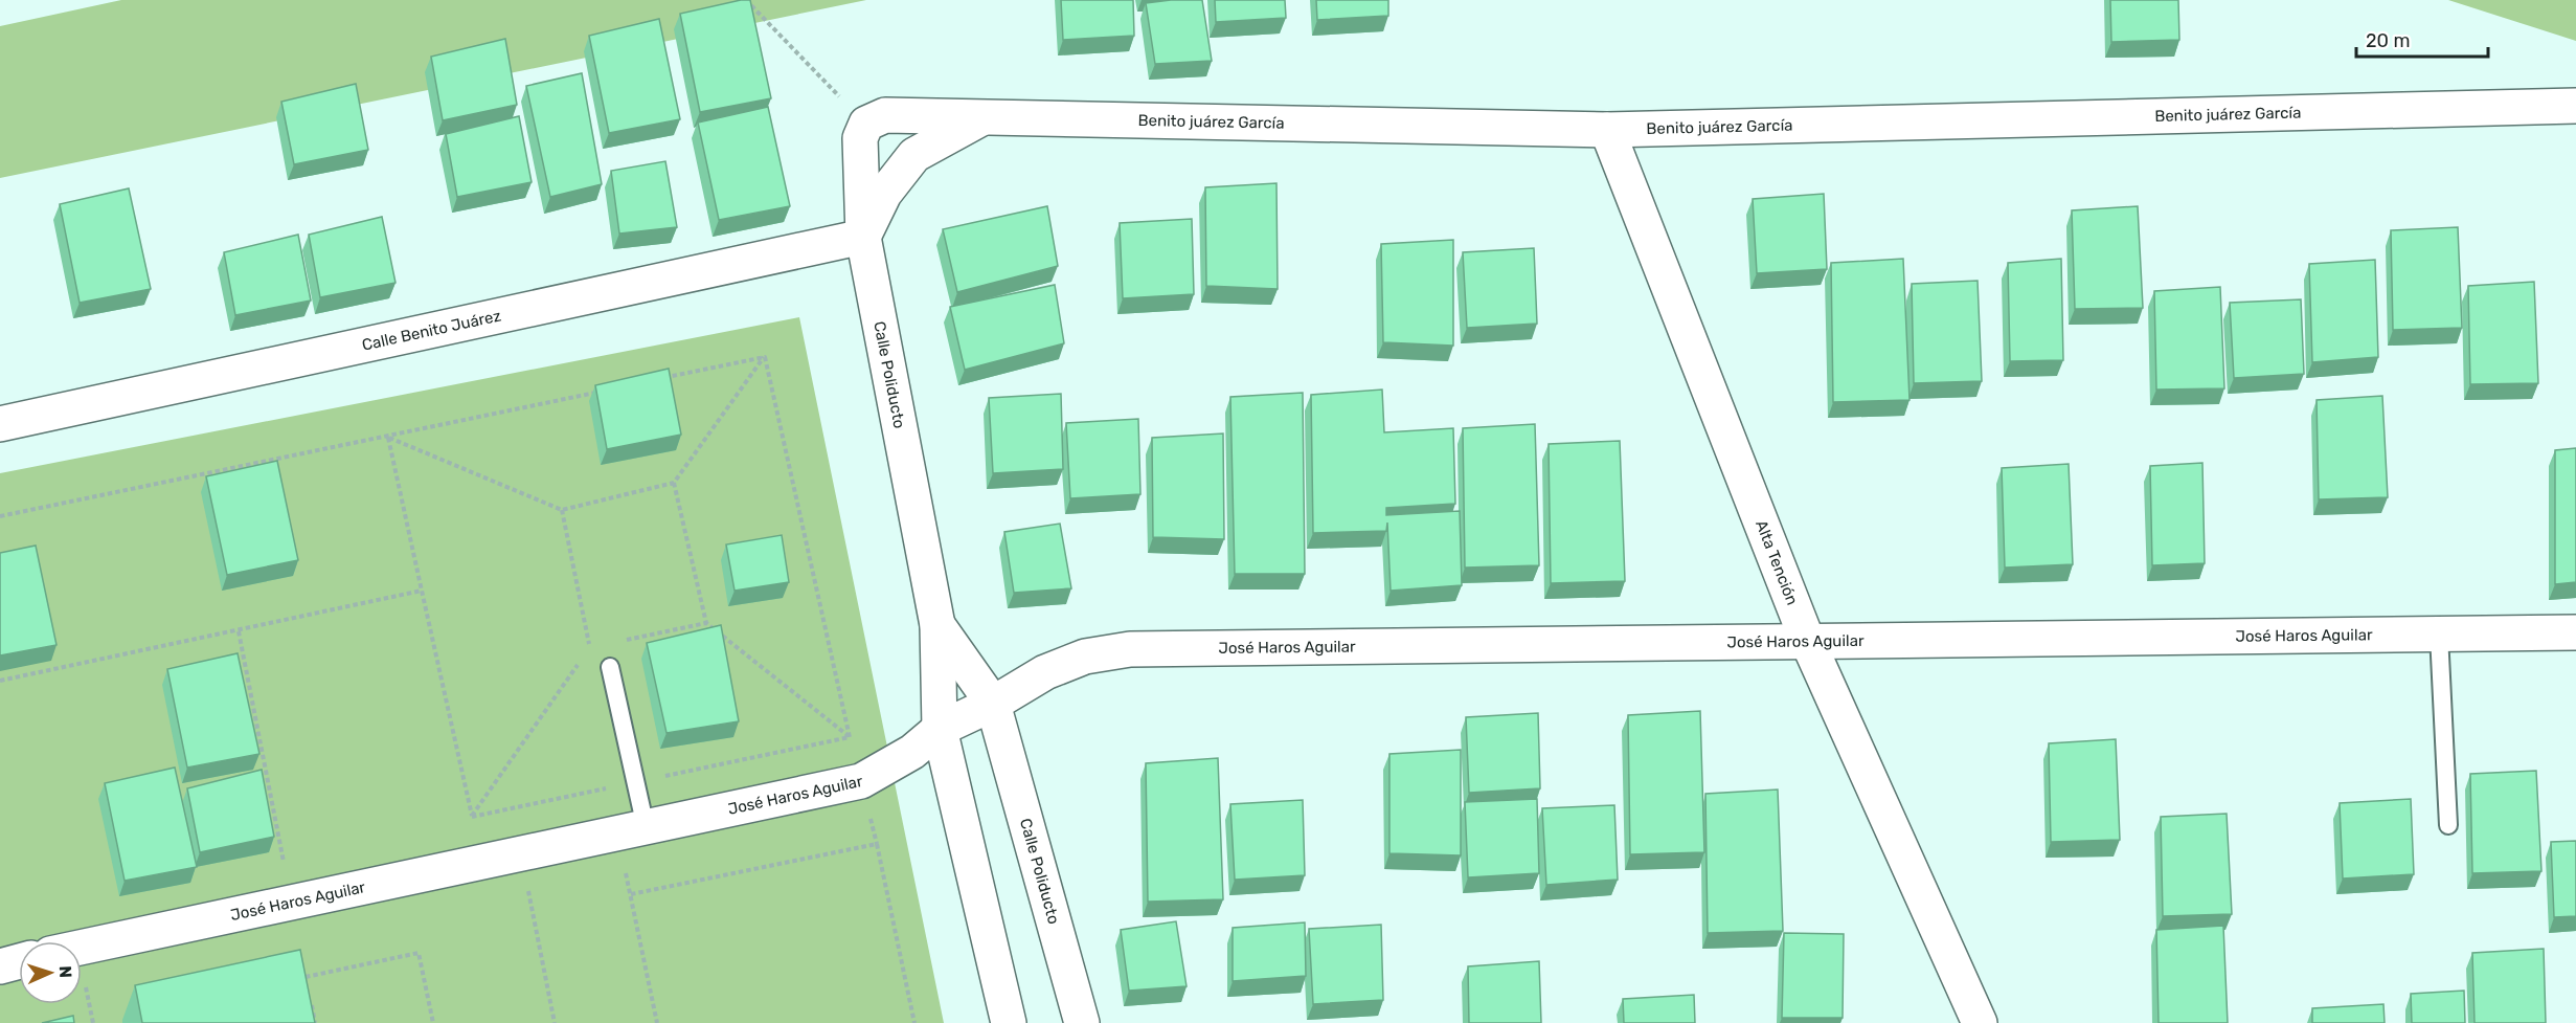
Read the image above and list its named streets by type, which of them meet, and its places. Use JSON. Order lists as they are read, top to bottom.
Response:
{
  "streets": {
    "street": [
      "Benito juárez García",
      "Calle Benito Juárez",
      "Calle Poliducto",
      "Alta Tención",
      "José Haros Aguilar"
    ]
  },
  "crossings": [
    ["Benito juárez García", "Calle Poliducto"],
    ["Benito juárez García", "Alta Tención"],
    ["Calle Benito Juárez", "Calle Poliducto"],
    ["Calle Poliducto", "José Haros Aguilar"],
    ["Alta Tención", "José Haros Aguilar"]
  ],
  "scale_bar": "20 m",
  "north": "right"
}
